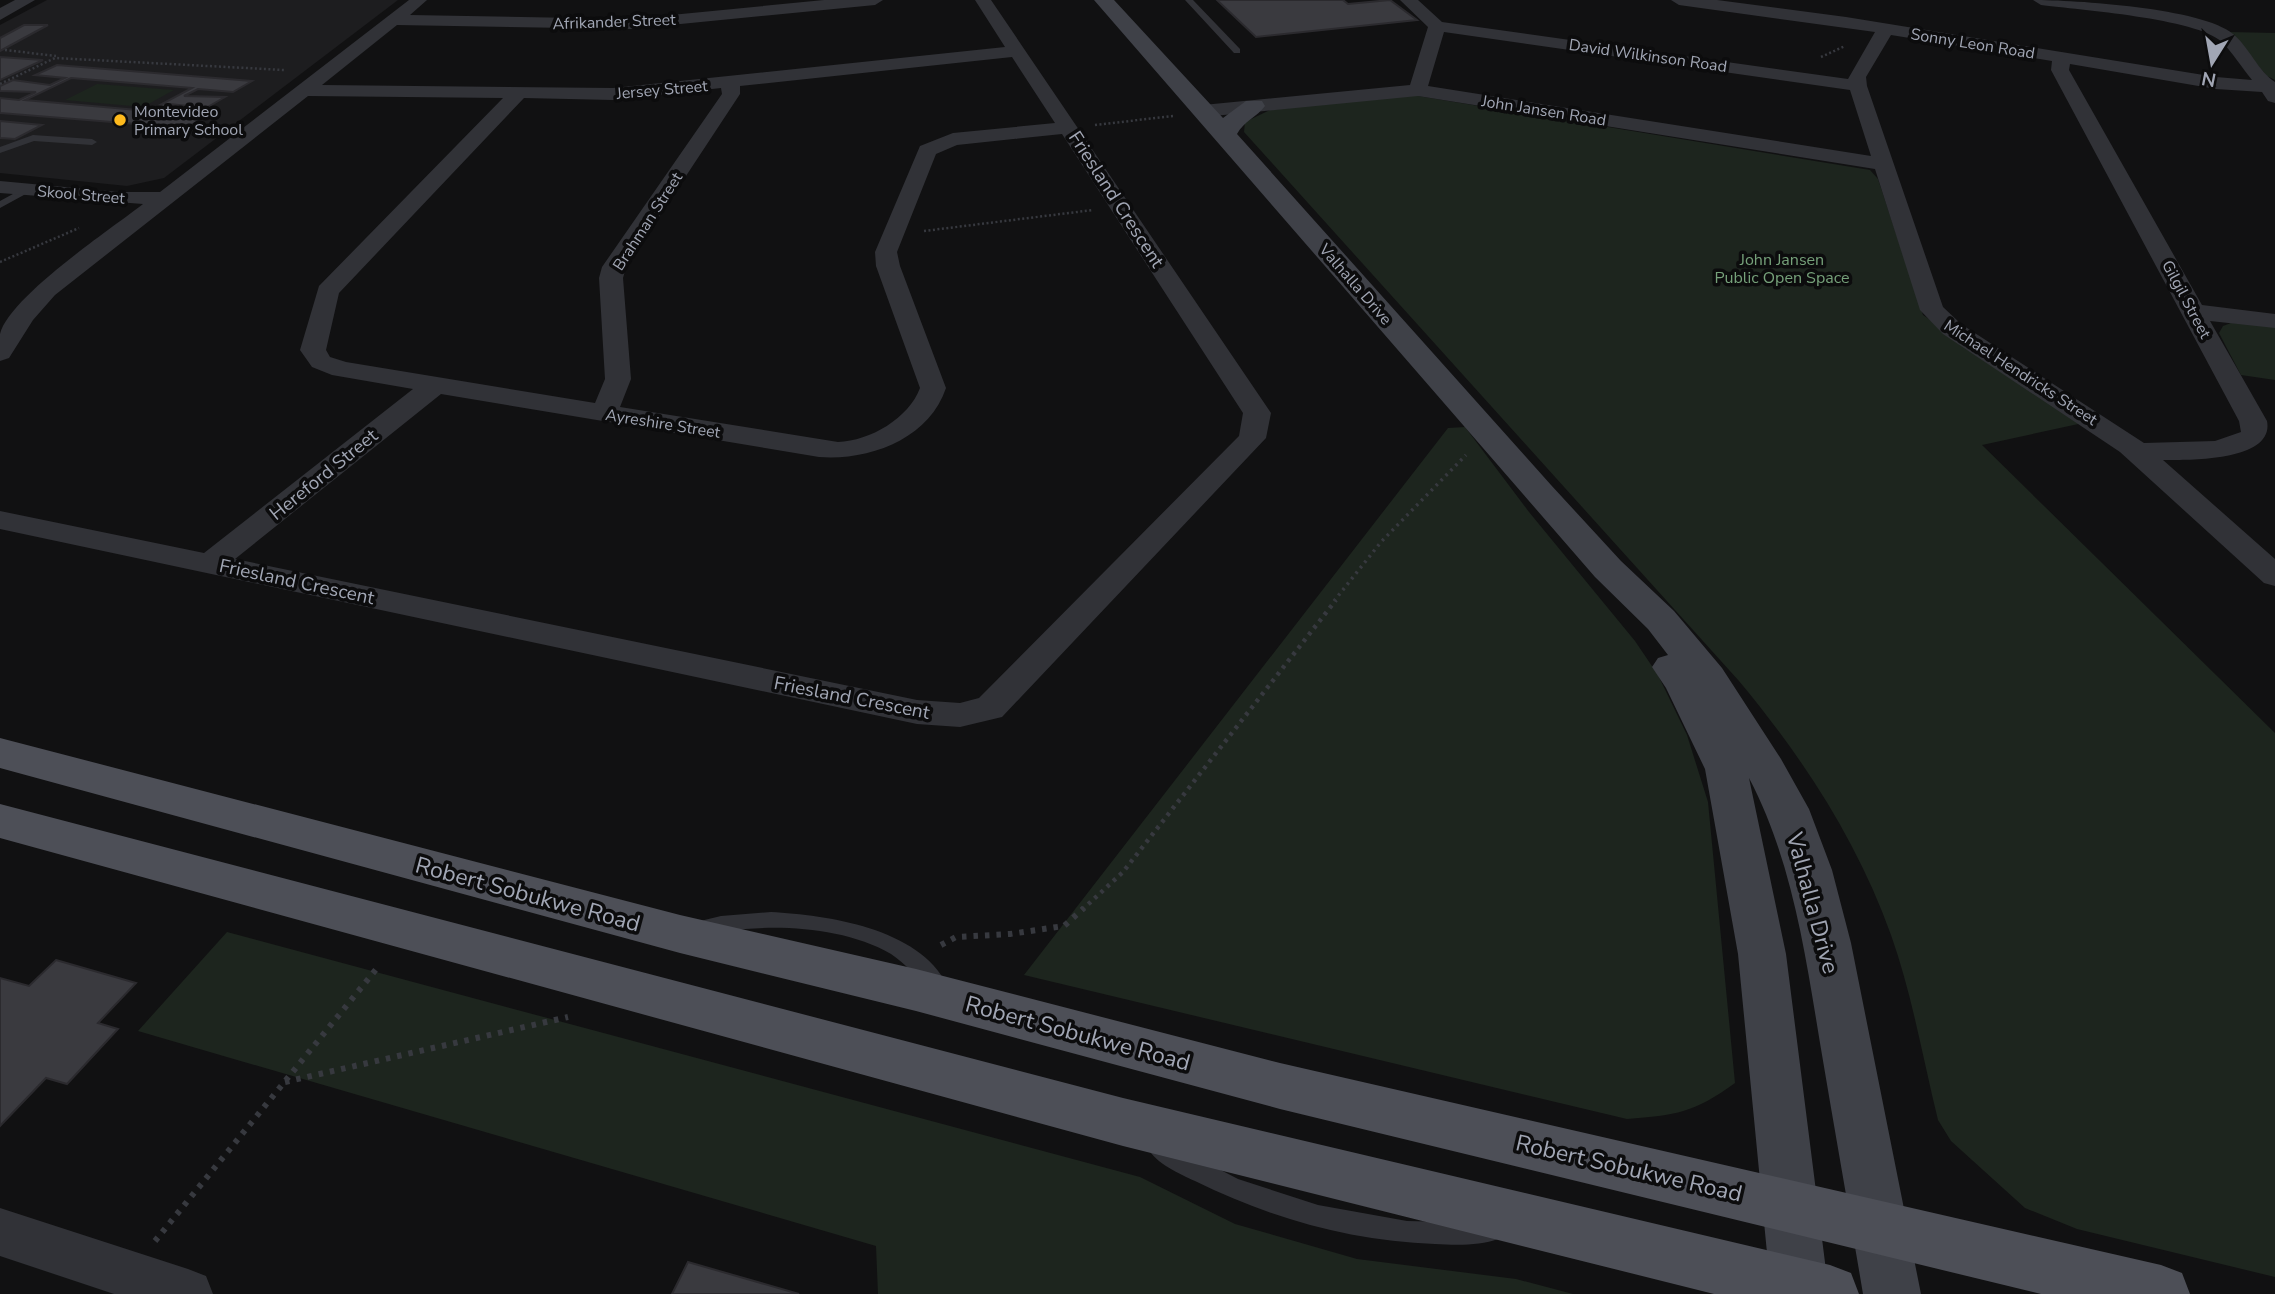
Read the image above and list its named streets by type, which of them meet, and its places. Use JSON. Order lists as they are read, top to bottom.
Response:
{
  "streets": {
    "main road": ["Valhalla Drive", "Robert Sobukwe Road"],
    "street": [
      "Afrikander Street",
      "Sonny Leon Road",
      "David Wilkinson Road",
      "Jersey Street",
      "John Jansen Road",
      "Skool Street",
      "Friesland Crescent",
      "Brahman Street",
      "Gilgil Street",
      "Michael Hendricks Street",
      "Ayreshire Street",
      "Hereford Street"
    ]
  },
  "crossings": [
    ["Sonny Leon Road", "Gilgil Street"],
    ["David Wilkinson Road", "Michael Hendricks Street"],
    ["Jersey Street", "Friesland Crescent"],
    ["Jersey Street", "Brahman Street"],
    ["Jersey Street", "Ayreshire Street"],
    ["John Jansen Road", "Valhalla Drive"],
    ["John Jansen Road", "Michael Hendricks Street"],
    ["Friesland Crescent", "Ayreshire Street"],
    ["Friesland Crescent", "Hereford Street"],
    ["Brahman Street", "Ayreshire Street"],
    ["Valhalla Drive", "Robert Sobukwe Road"],
    ["Gilgil Street", "Michael Hendricks Street"],
    ["Ayreshire Street", "Hereford Street"]
  ],
  "parks": ["John Jansen Public Open Space"],
  "places": ["Montevideo Primary School"],
  "north": "bottom"
}
